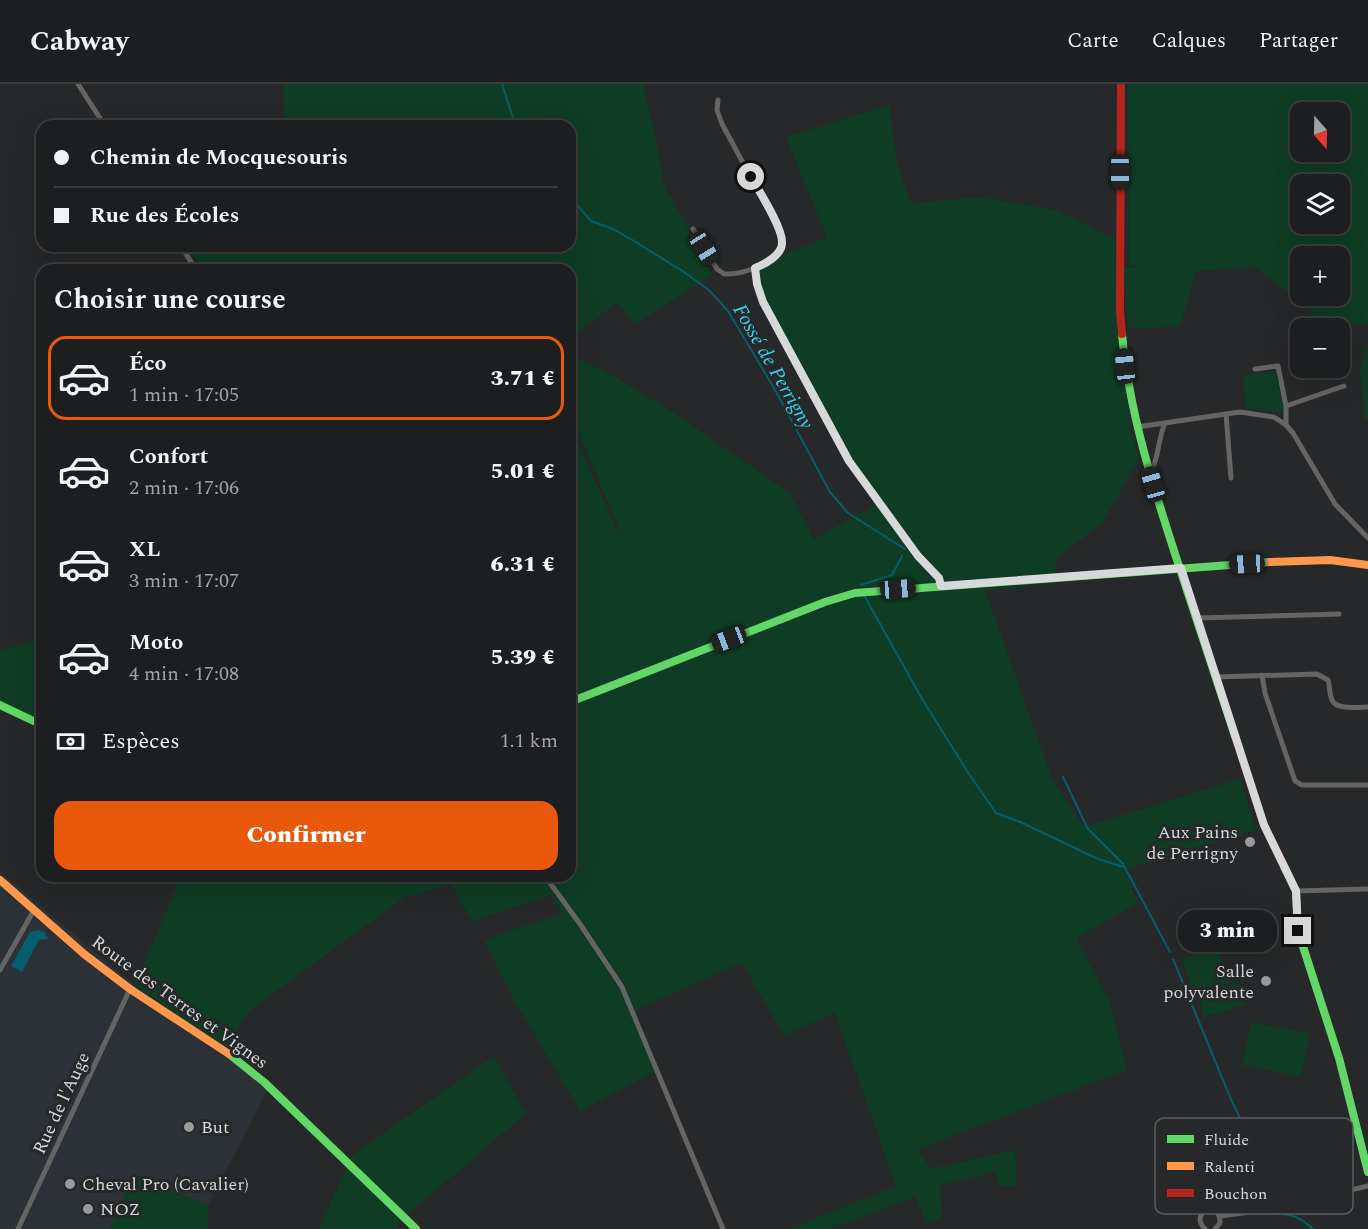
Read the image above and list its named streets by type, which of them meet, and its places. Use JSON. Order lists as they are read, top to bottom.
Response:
{
  "streets": {
    "street": ["Route des Terres et Vignes", "Rue de l'Auge"]
  },
  "crossings": [
    ["Route des Terres et Vignes", "Rue de l'Auge"]
  ],
  "water": ["Fossé de Perrigny"],
  "places": [
    "Aux Pains de Perrigny",
    "Salle polyvalente",
    "But",
    "Cheval Pro (Cavalier)",
    "NOZ"
  ],
  "legend": ["Fluide", "Ralenti", "Bouchon"],
  "north": "bottom",
  "page": {
    "header": "Cabway",
    "nav": ["Carte", "Calques", "Partager"],
    "map_buttons": ["+", "−"],
    "banner": ["Chemin de Mocquesouris", "Rue des Écoles"],
    "heading": "Choisir une course",
    "list": [
      {
        "name": "Éco",
        "note": "1 min · 17:05",
        "value": "3.71 €"
      },
      {
        "name": "Confort",
        "note": "2 min · 17:06",
        "value": "5.01 €"
      },
      {
        "name": "XL",
        "note": "3 min · 17:07",
        "value": "6.31 €"
      },
      {
        "name": "Moto",
        "note": "4 min · 17:08",
        "value": "5.39 €"
      }
    ],
    "pay": ["Espèces", "1.1 km"],
    "buttons": "Confirmer",
    "bubble": "3 min"
  }
}
